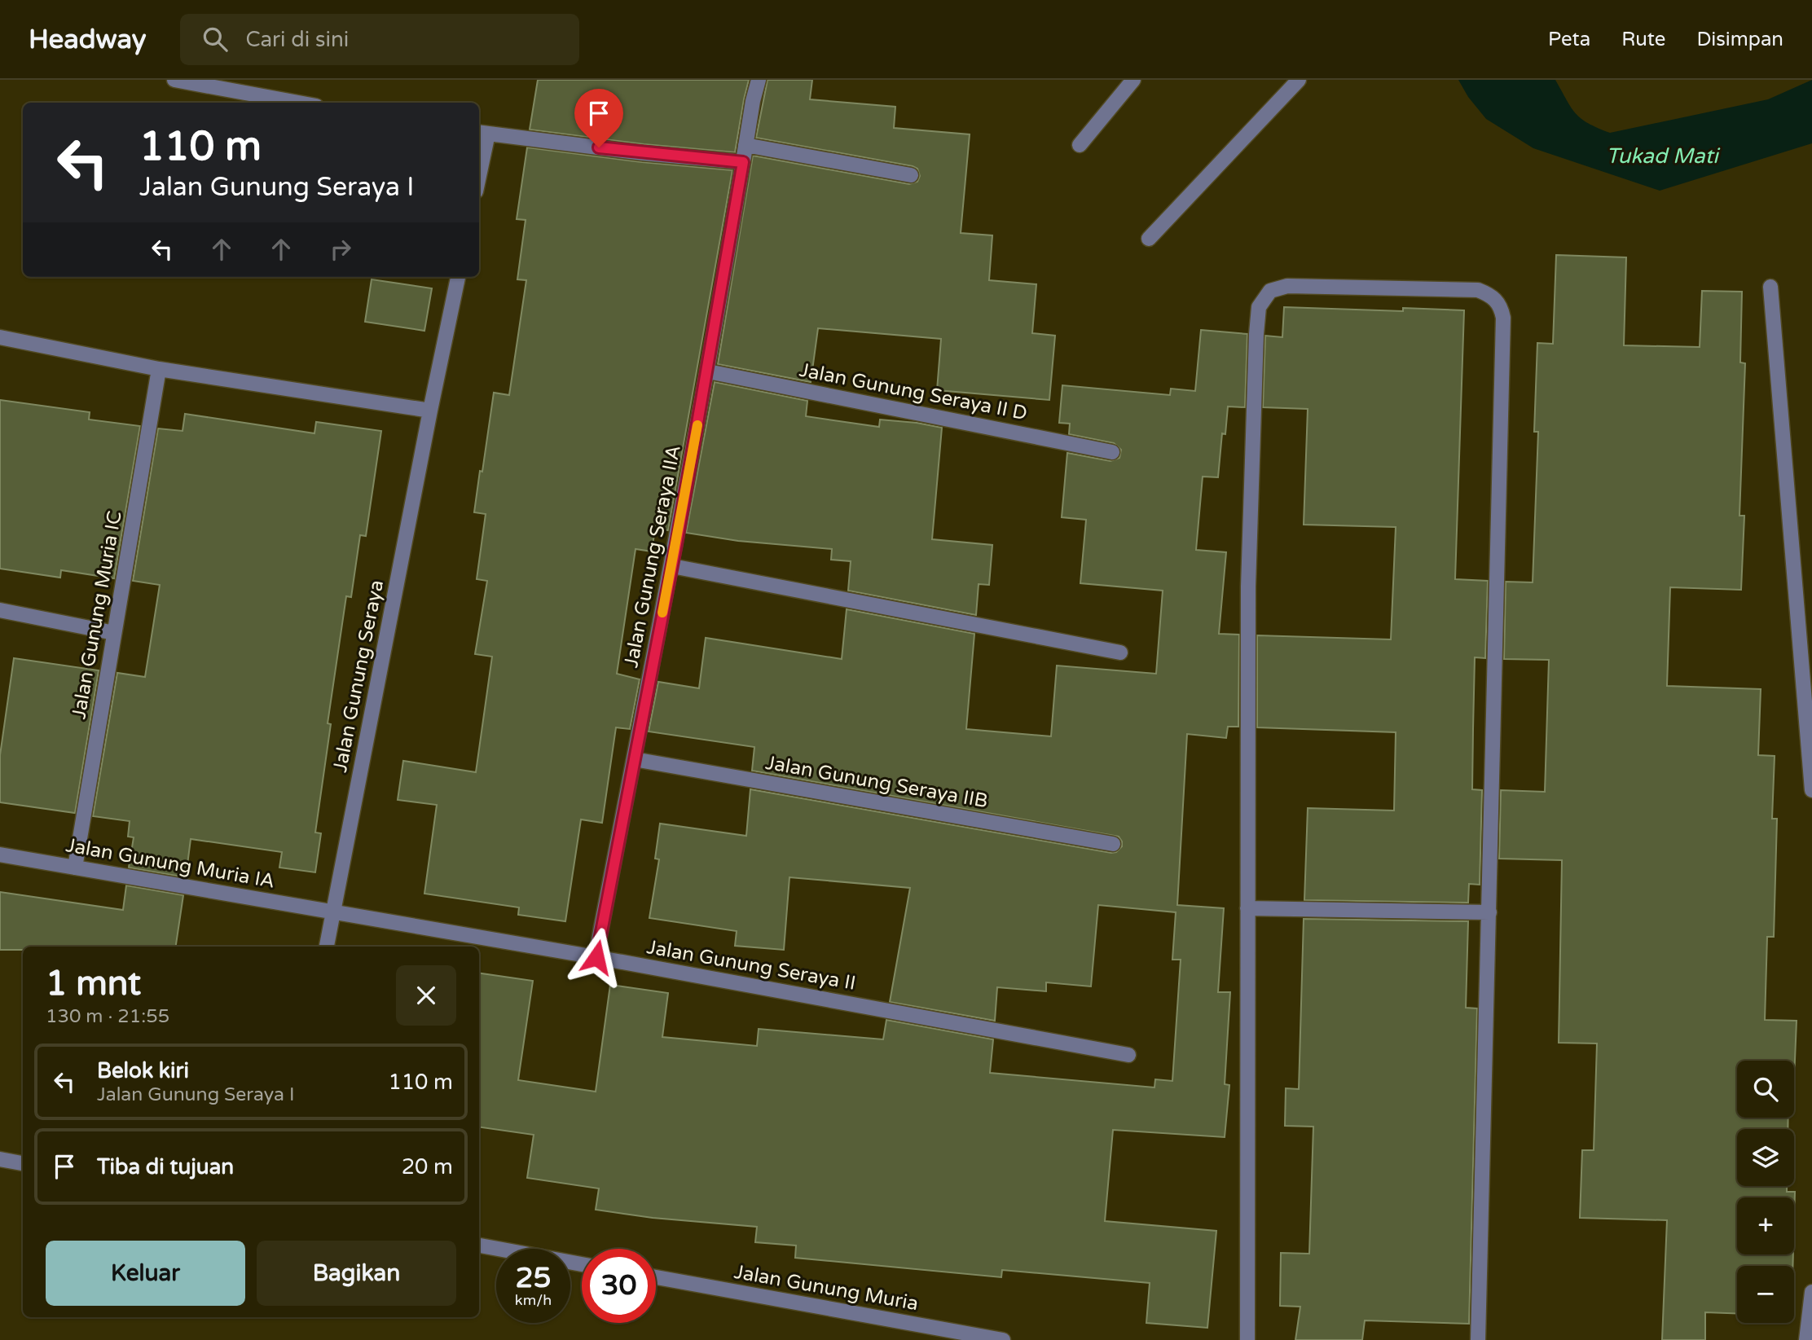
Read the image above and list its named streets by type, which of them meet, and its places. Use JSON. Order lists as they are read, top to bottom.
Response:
{
  "streets": {
    "street": [
      "Jalan Gunung Seraya II D",
      "Jalan Gunung Seraya IIA",
      "Jalan Gunung Muria IC",
      "Jalan Gunung Seraya",
      "Jalan Gunung Seraya IIB",
      "Jalan Gunung Muria IA",
      "Jalan Gunung Seraya II",
      "Jalan Gunung Muria"
    ]
  },
  "crossings": [
    ["Jalan Gunung Seraya II D", "Jalan Gunung Seraya IIA"],
    ["Jalan Gunung Seraya IIA", "Jalan Gunung Seraya IIB"],
    ["Jalan Gunung Seraya IIA", "Jalan Gunung Seraya II"],
    ["Jalan Gunung Muria IC", "Jalan Gunung Muria IA"],
    ["Jalan Gunung Seraya", "Jalan Gunung Muria IA"],
    ["Jalan Gunung Seraya", "Jalan Gunung Seraya II"],
    ["Jalan Gunung Muria IA", "Jalan Gunung Seraya II"]
  ],
  "water": ["Tukad Mati"],
  "page": {
    "header": "Headway",
    "search": "Cari di sini",
    "nav": ["Peta", "Rute", "Disimpan"],
    "turn": ["110 m", "Jalan Gunung Seraya I"],
    "heading": ["1 mnt", "130 m · 21:55"],
    "list": [
      {
        "name": "Belok kiri",
        "note": "Jalan Gunung Seraya I",
        "value": "110 m"
      },
      {
        "name": "Tiba di tujuan",
        "value": "20 m"
      }
    ],
    "map_buttons": ["+", "−"],
    "buttons": ["Keluar", "Bagikan"],
    "speed": "25 km/h",
    "limit": "30"
  }
}
